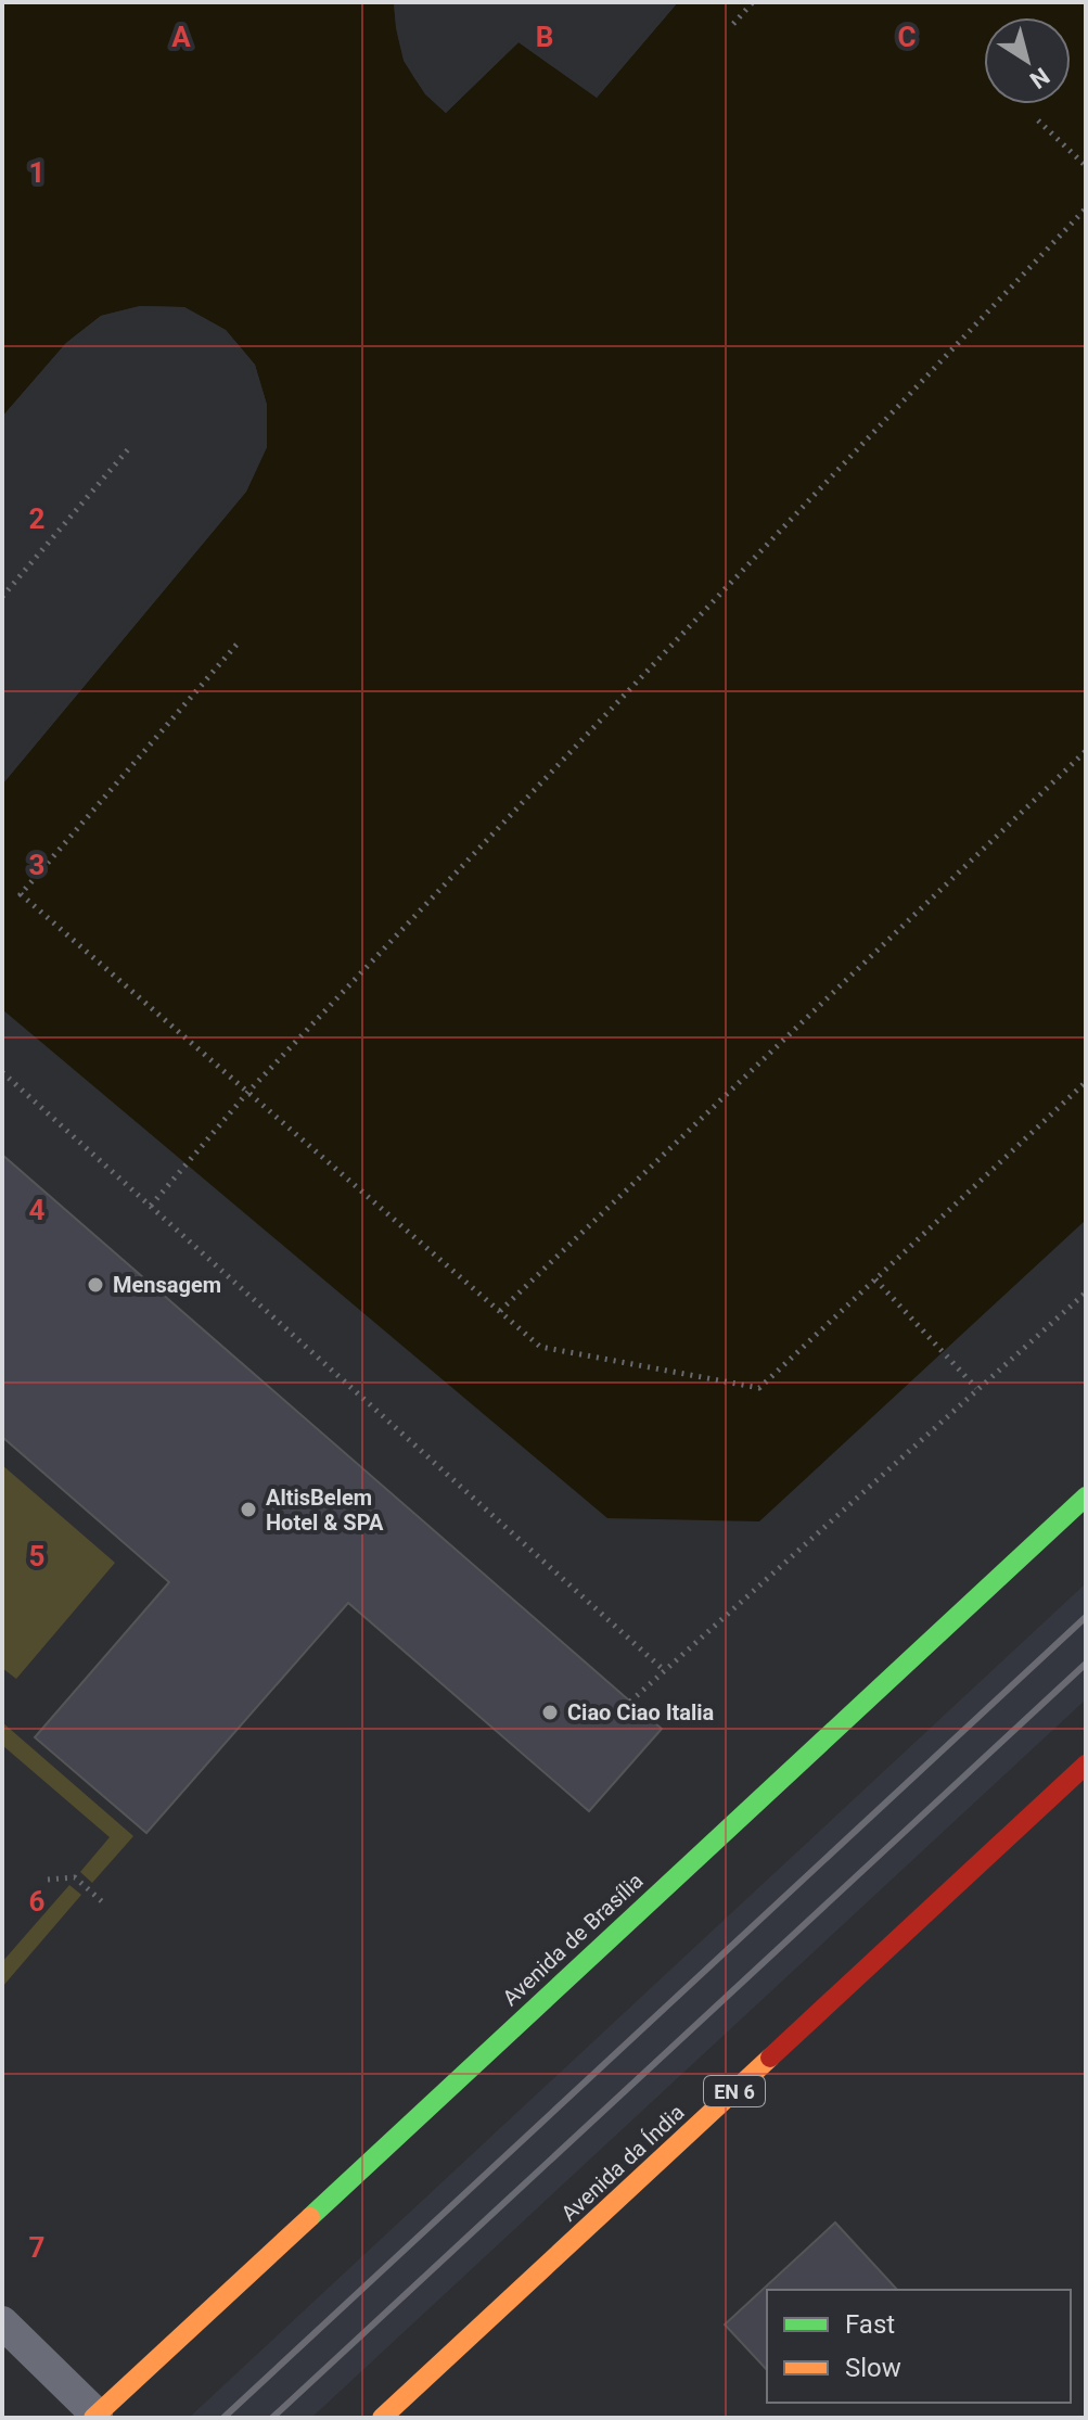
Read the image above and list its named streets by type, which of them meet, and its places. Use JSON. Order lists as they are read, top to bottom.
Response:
{
  "streets": {
    "main road": ["Avenida de Brasília", "EN 6", "Avenida da Índia"]
  },
  "places": ["Mensagem", "AltisBelem Hotel & SPA", "Ciao Ciao Italia"],
  "legend": ["Fast", "Slow"],
  "north": "bottom right",
  "grid": {
    "columns": ["A", "B", "C"],
    "rows": [
      "1",
      "2",
      "3",
      "4",
      "5",
      "6",
      "7"
    ]
  }
}
